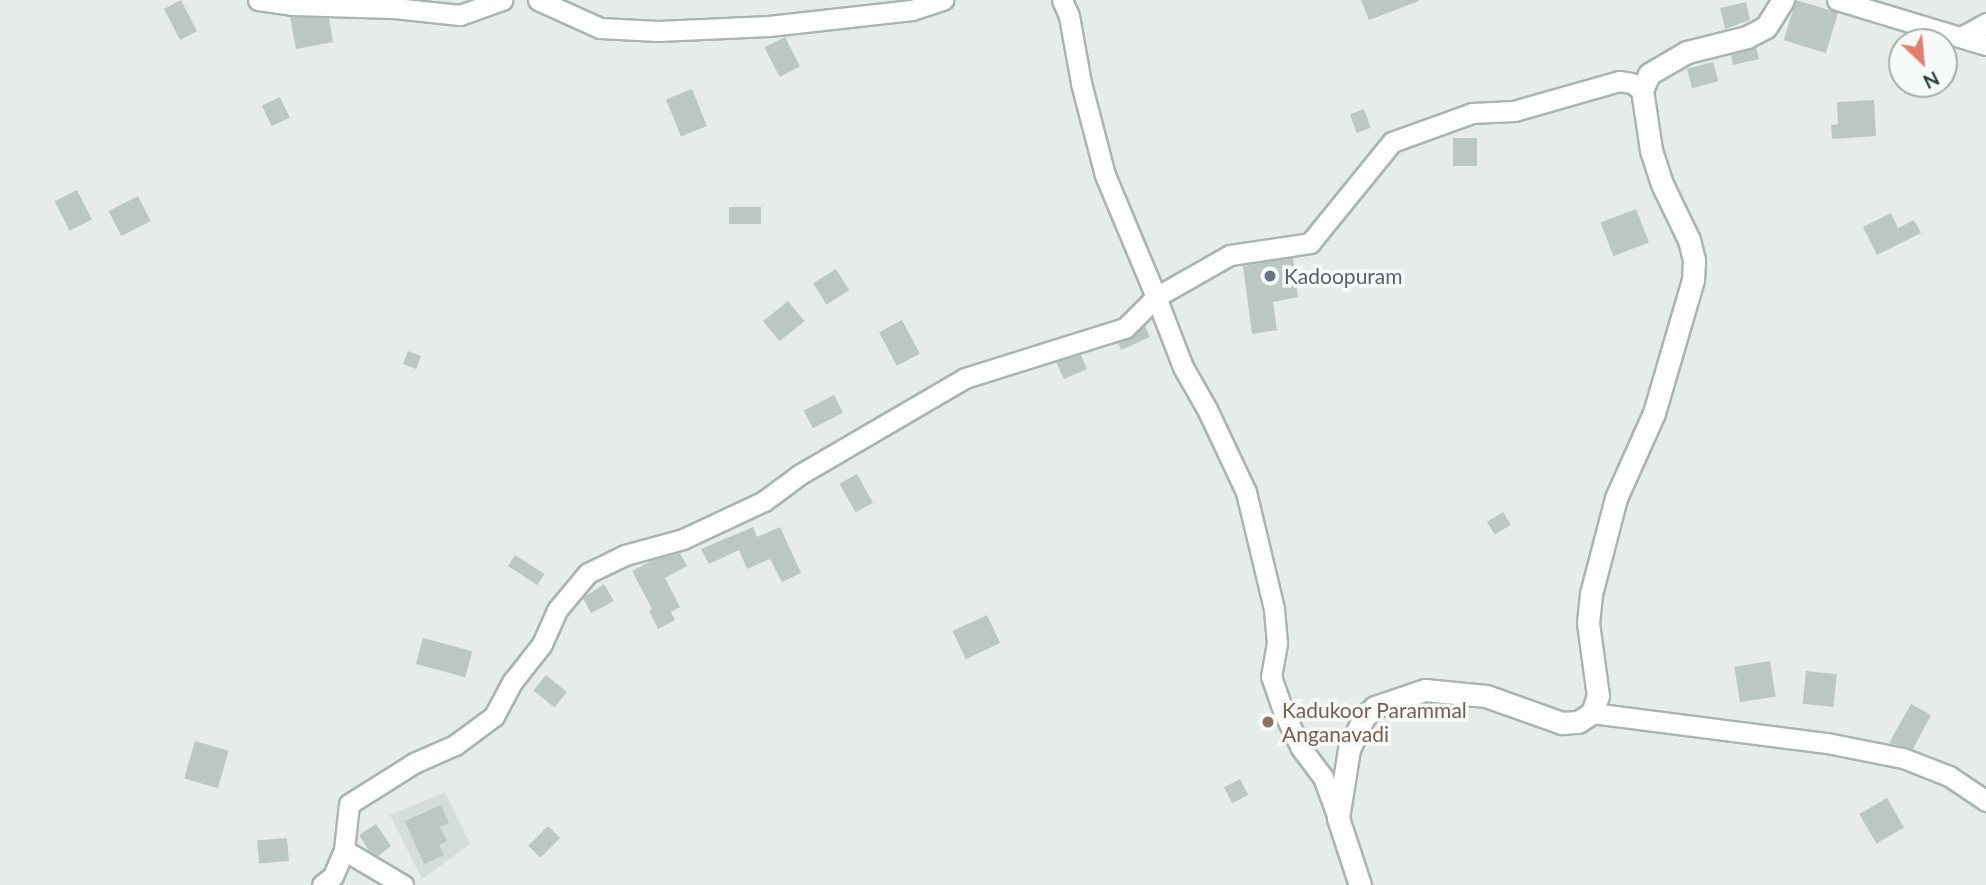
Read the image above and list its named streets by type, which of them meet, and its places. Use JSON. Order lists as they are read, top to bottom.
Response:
{
  "places": ["Kadoopuram", "Kadukoor Parammal Anganavadi"],
  "north": "bottom right"
}
